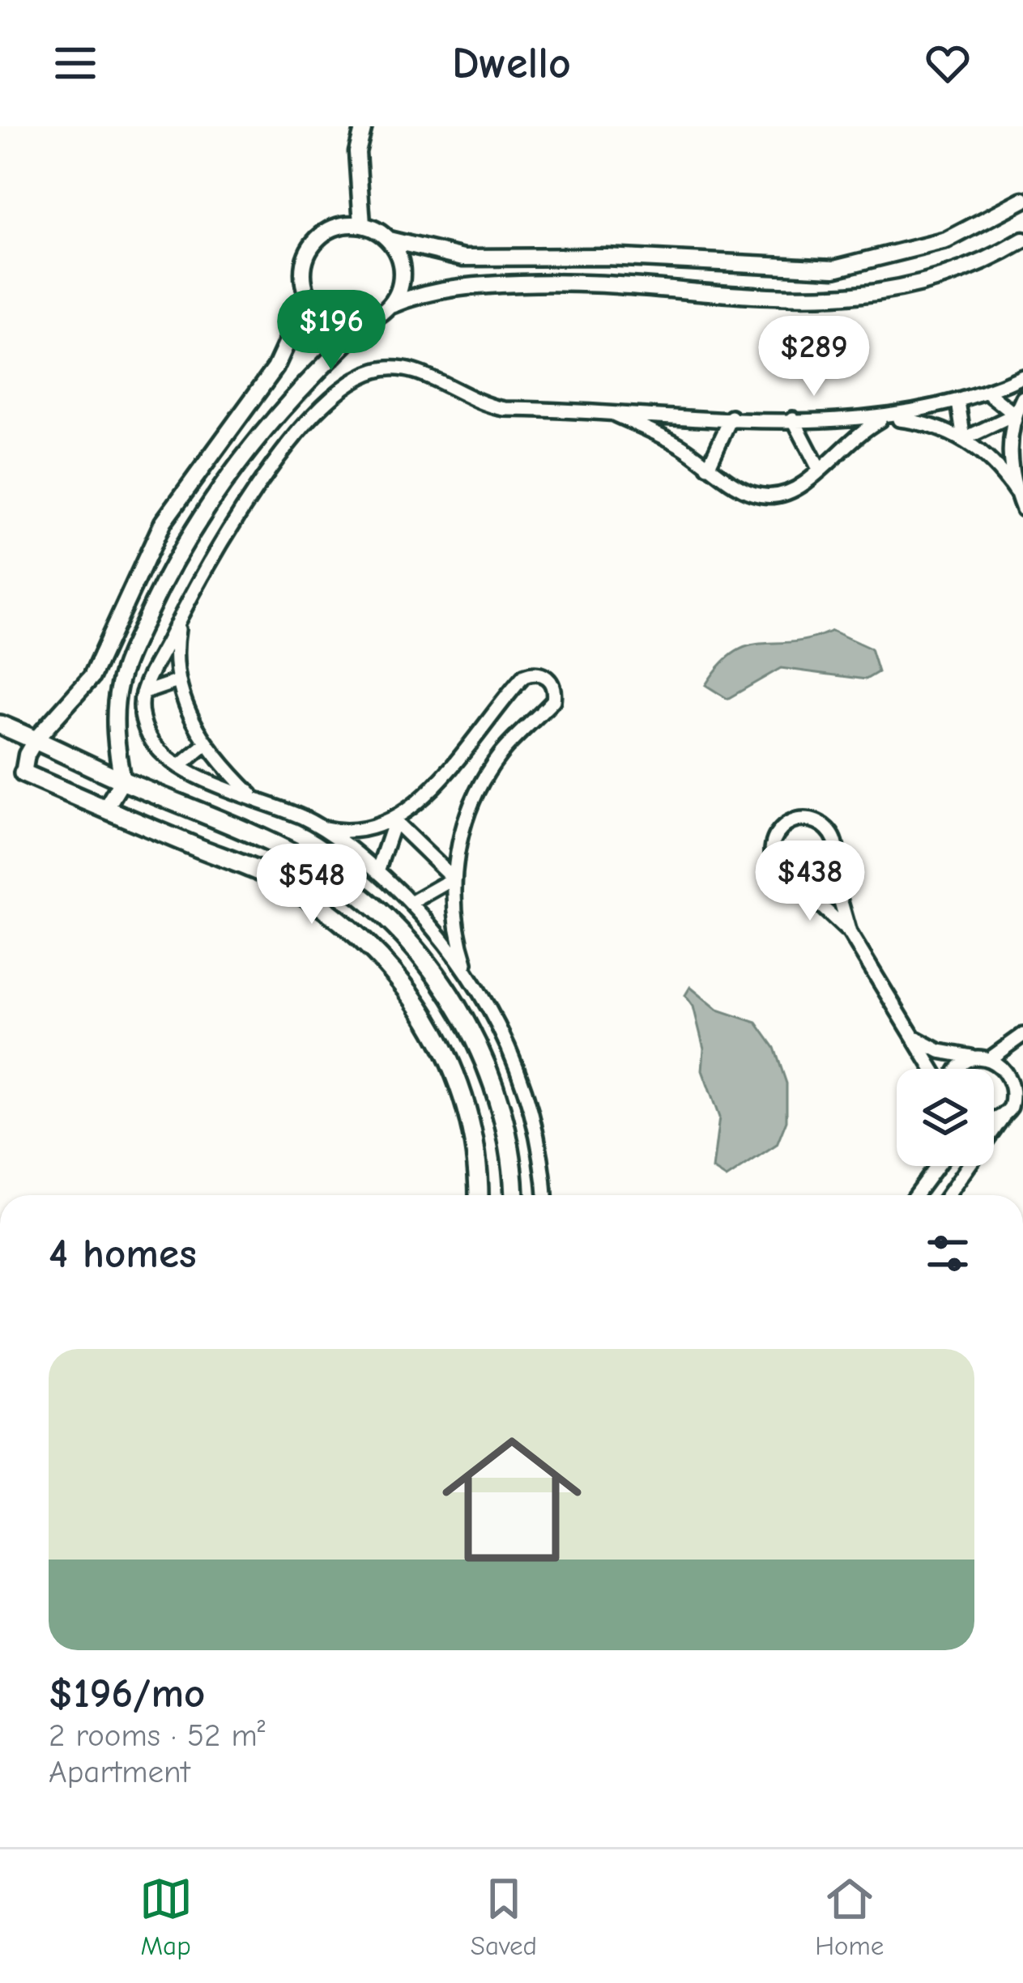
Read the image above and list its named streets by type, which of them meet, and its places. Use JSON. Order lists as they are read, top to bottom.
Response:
{
  "page": {
    "header": "Dwello",
    "price": [
      "$196",
      "$289",
      "$438",
      "$548"
    ],
    "heading": "4 homes",
    "list": [
      {
        "name": "$196/mo",
        "note": "2 rooms · 52 m² · Apartment"
      }
    ],
    "tabs": ["Map", "Saved", "Home"]
  }
}
